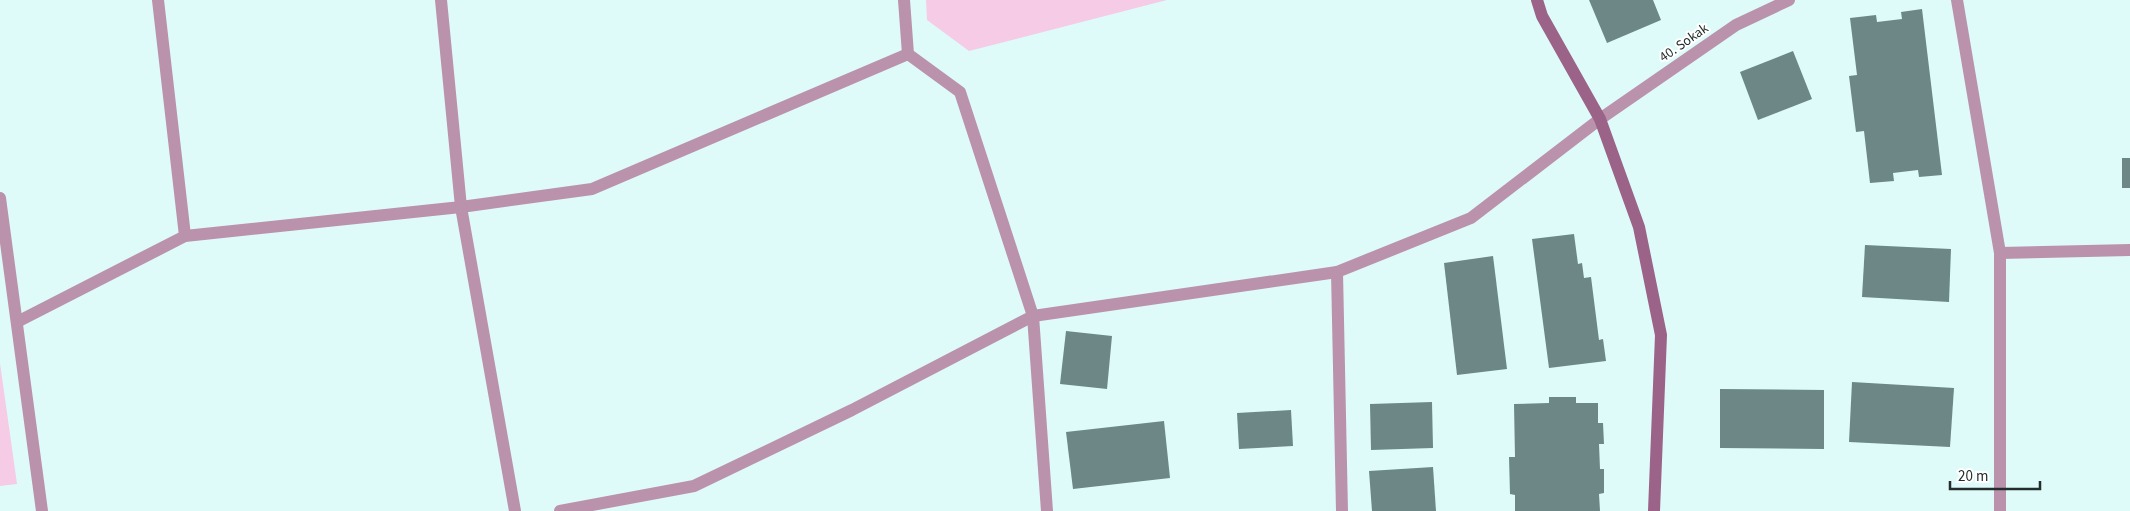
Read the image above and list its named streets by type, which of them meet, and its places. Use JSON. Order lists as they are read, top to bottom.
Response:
{
  "streets": {
    "street": ["40. Sokak"]
  },
  "scale_bar": "20 m"
}
